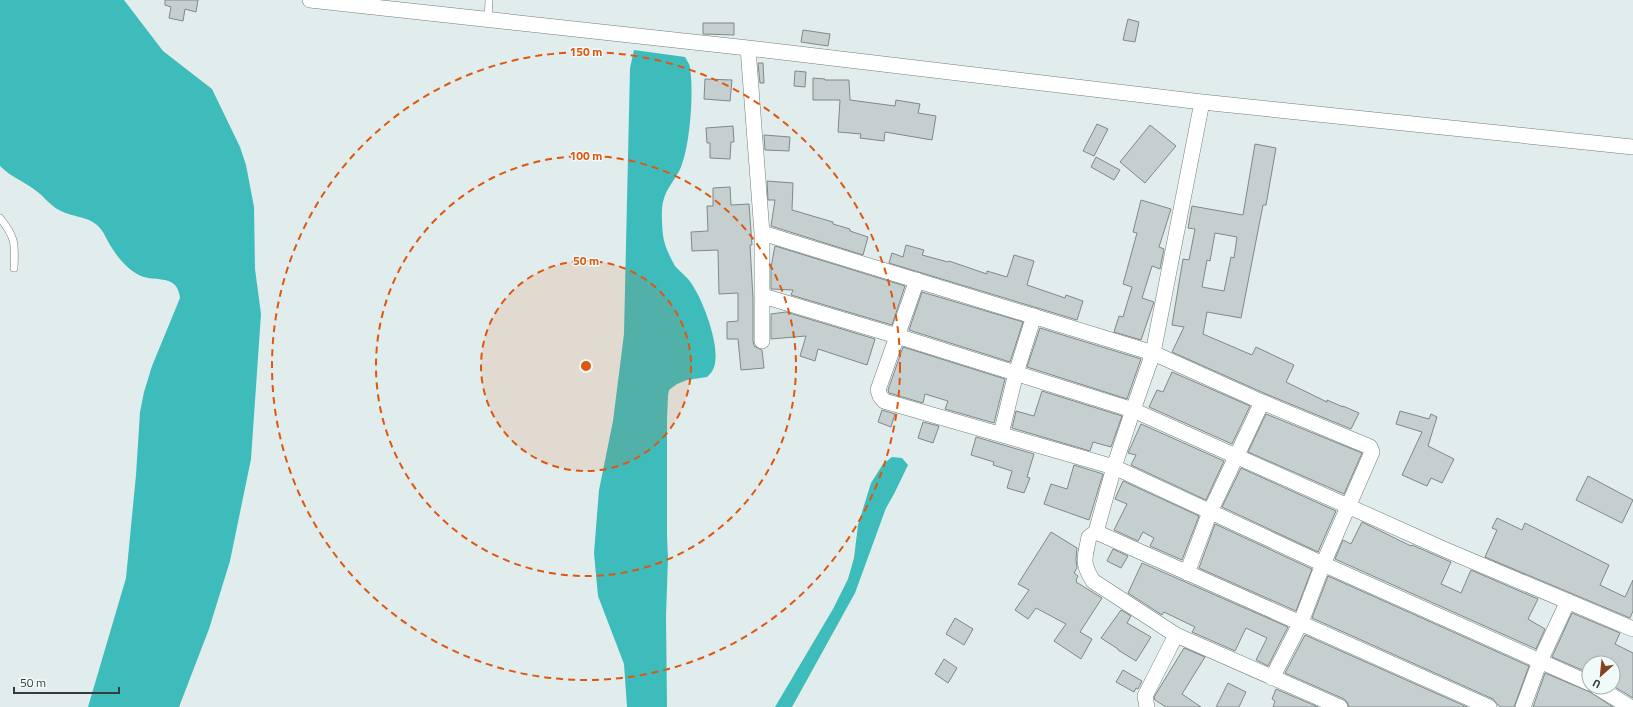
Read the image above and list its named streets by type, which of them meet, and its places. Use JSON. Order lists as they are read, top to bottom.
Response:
{
  "scale_bar": "50 m",
  "north": "bottom left",
  "rings": ["150 m", "100 m", "50 m"]
}
